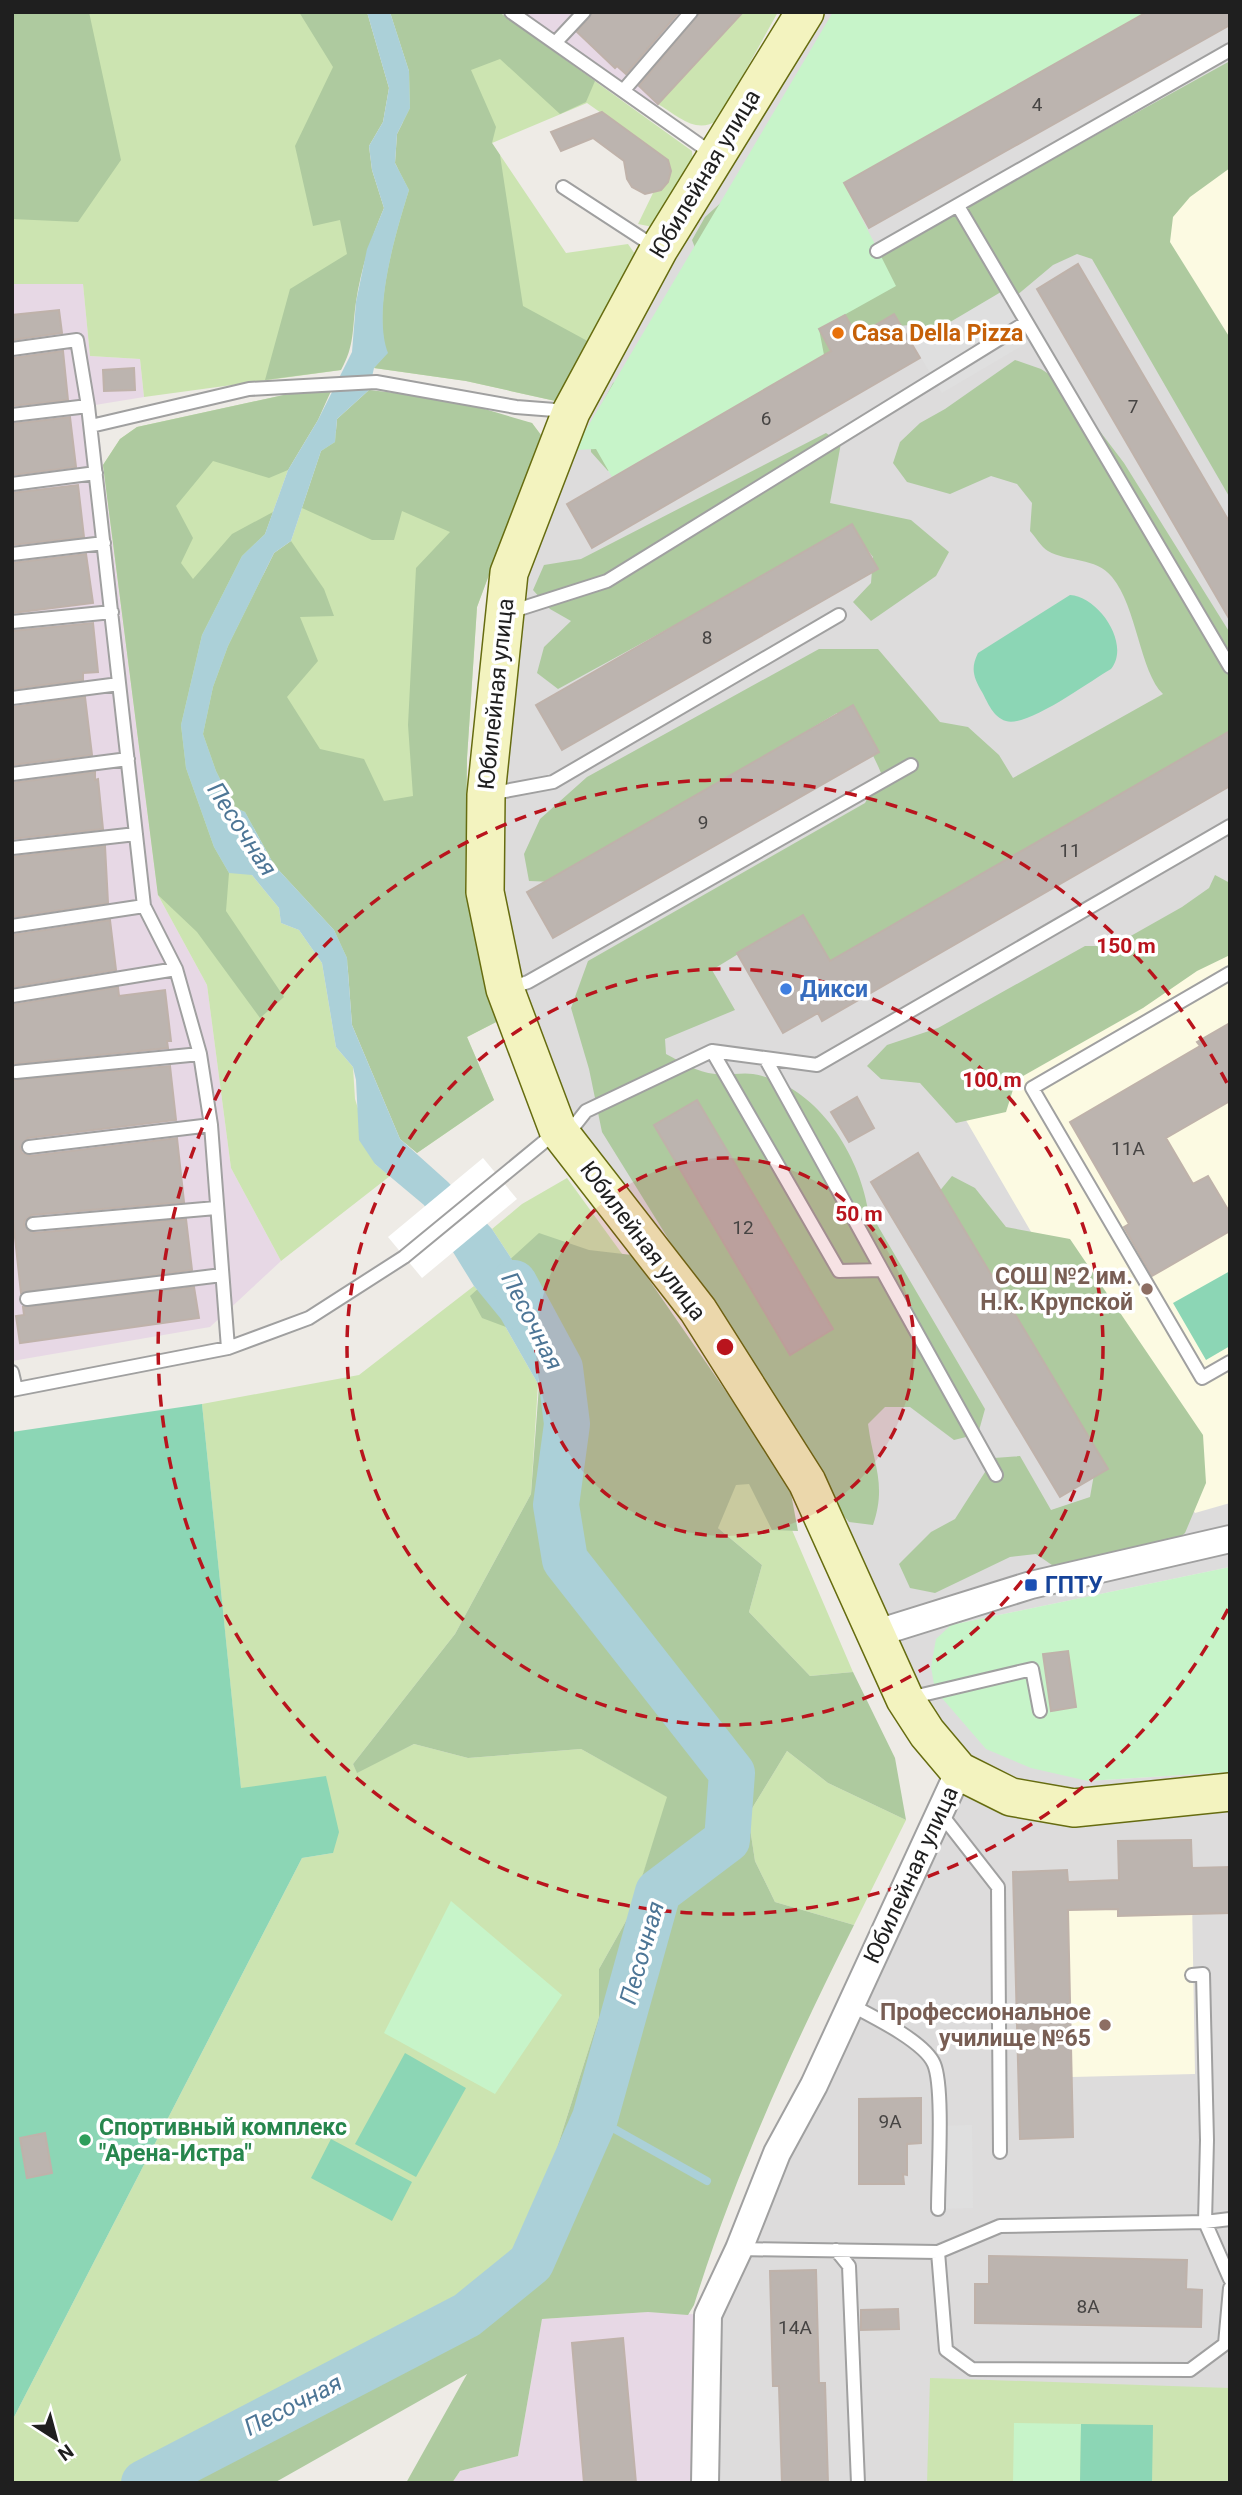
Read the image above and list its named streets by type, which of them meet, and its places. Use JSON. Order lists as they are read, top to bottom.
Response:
{
  "streets": {
    "street": ["Юбилейная улица"]
  },
  "water": ["Песочная"],
  "places": {
    "other": [
      "Casa Della Pizza",
      "Дикси",
      "СОШ №2 им. Н.К. Крупской",
      "Профессиональное училище №65",
      "Спортивный комплекс \"Арена-Истра\""
    ],
    "transit": ["ГПТУ"]
  },
  "house_numbers": [
    "4",
    "7",
    "6",
    "8",
    "9",
    "11",
    "11А",
    "12",
    "9А",
    "8А",
    "14А"
  ],
  "north": "bottom right",
  "rings": ["150 m", "100 m", "50 m"]
}
